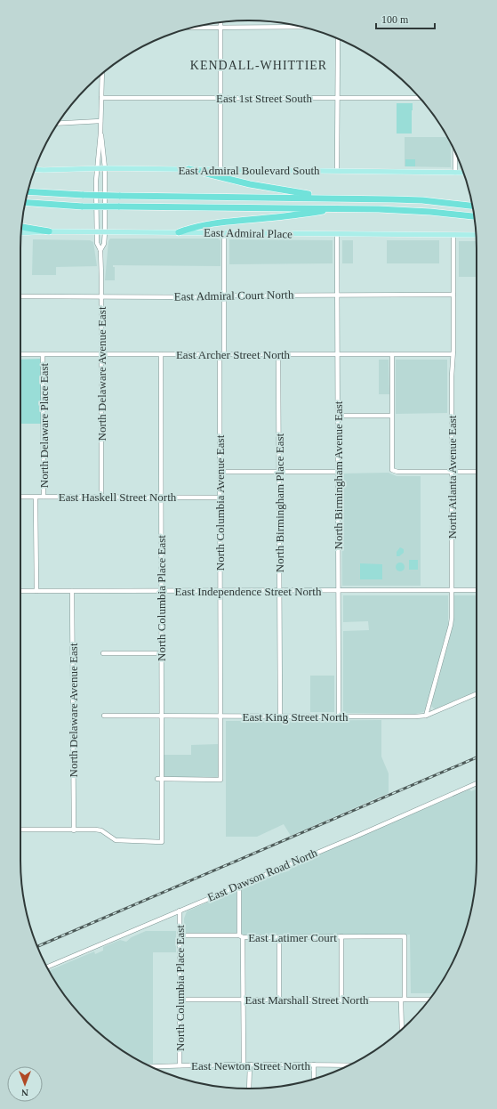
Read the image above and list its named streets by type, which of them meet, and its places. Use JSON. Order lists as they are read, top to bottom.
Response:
{
  "streets": {
    "main road": ["East Admiral Boulevard South", "East Admiral Place"],
    "street": [
      "East 1st Street South",
      "East Admiral Court North",
      "East Archer Street North",
      "North Delaware Avenue East",
      "North Delaware Place East",
      "North Birmingham Avenue East",
      "North Atlanta Avenue East",
      "East Haskell Street North",
      "North Columbia Avenue East",
      "North Birmingham Place East",
      "East Independence Street North",
      "North Columbia Place East",
      "East King Street North",
      "East Dawson Road North",
      "East Latimer Court",
      "East Marshall Street North",
      "East Newton Street North"
    ]
  },
  "crossings": [
    ["East Admiral Boulevard South", "North Delaware Avenue East"],
    ["East Admiral Place", "North Delaware Avenue East"],
    ["East Admiral Place", "North Birmingham Avenue East"],
    ["East Admiral Place", "North Atlanta Avenue East"],
    ["East Admiral Place", "North Columbia Avenue East"],
    ["East Admiral Court North", "North Delaware Avenue East"],
    ["East Admiral Court North", "North Birmingham Avenue East"],
    ["East Admiral Court North", "North Atlanta Avenue East"],
    ["East Admiral Court North", "North Columbia Avenue East"],
    ["East Archer Street North", "North Delaware Avenue East"],
    ["East Archer Street North", "North Delaware Place East"],
    ["East Archer Street North", "North Birmingham Avenue East"],
    ["East Archer Street North", "North Atlanta Avenue East"],
    ["East Archer Street North", "North Columbia Avenue East"],
    ["East Archer Street North", "North Birmingham Place East"],
    ["East Archer Street North", "North Columbia Place East"],
    ["North Delaware Avenue East", "East Haskell Street North"],
    ["North Delaware Avenue East", "East Independence Street North"],
    ["North Delaware Avenue East", "North Columbia Place East"],
    ["North Delaware Place East", "East Haskell Street North"],
    ["North Delaware Place East", "East Independence Street North"],
    ["North Birmingham Avenue East", "East Independence Street North"],
    ["North Birmingham Avenue East", "East King Street North"],
    ["North Atlanta Avenue East", "East Independence Street North"],
    ["North Atlanta Avenue East", "East King Street North"],
    ["East Haskell Street North", "North Columbia Avenue East"],
    ["East Haskell Street North", "North Columbia Place East"],
    ["North Columbia Avenue East", "East Independence Street North"],
    ["North Columbia Avenue East", "North Columbia Place East"],
    ["North Columbia Avenue East", "East King Street North"],
    ["North Birmingham Place East", "East Independence Street North"],
    ["North Birmingham Place East", "East King Street North"],
    ["East Independence Street North", "North Columbia Place East"],
    ["North Columbia Place East", "East King Street North"],
    ["North Columbia Place East", "East Dawson Road North"],
    ["North Columbia Place East", "East Latimer Court"],
    ["North Columbia Place East", "East Marshall Street North"],
    ["North Columbia Place East", "East Newton Street North"],
    ["East Latimer Court", "East Marshall Street North"]
  ],
  "districts": ["KENDALL-WHITTIER"],
  "scale_bar": "100 m",
  "north": "bottom"
}
